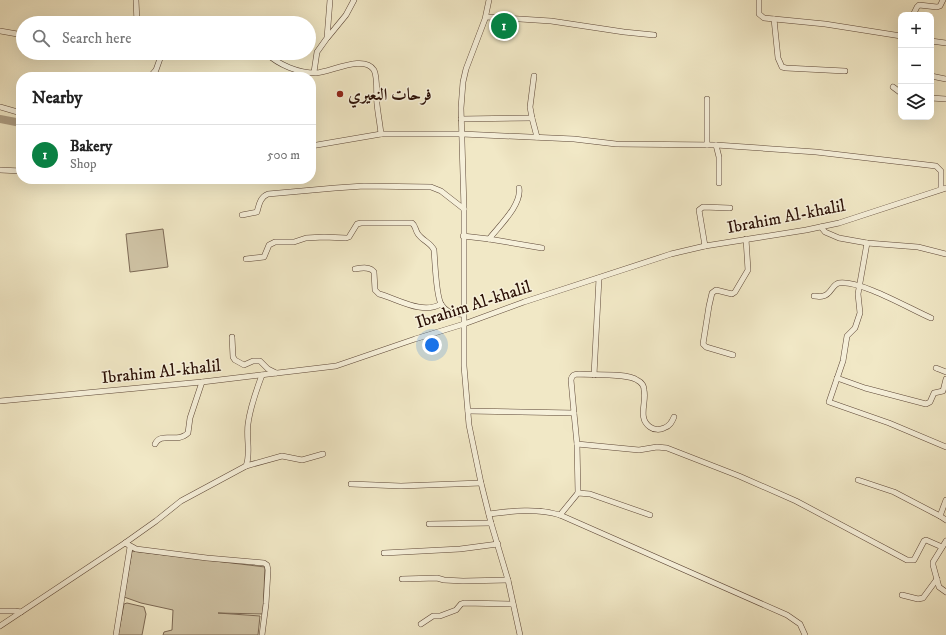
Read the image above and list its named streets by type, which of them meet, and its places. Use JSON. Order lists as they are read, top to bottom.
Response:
{
  "streets": {
    "street": ["Ibrahim Al-khalil"]
  },
  "places": ["فرحات النعيري"],
  "page": {
    "pins": "1",
    "map_buttons": ["+", "−"],
    "search": "Search here",
    "heading": "Nearby",
    "list": [
      {
        "mark": "1",
        "name": "Bakery",
        "note": "Shop",
        "value": "500 m"
      }
    ]
  }
}
